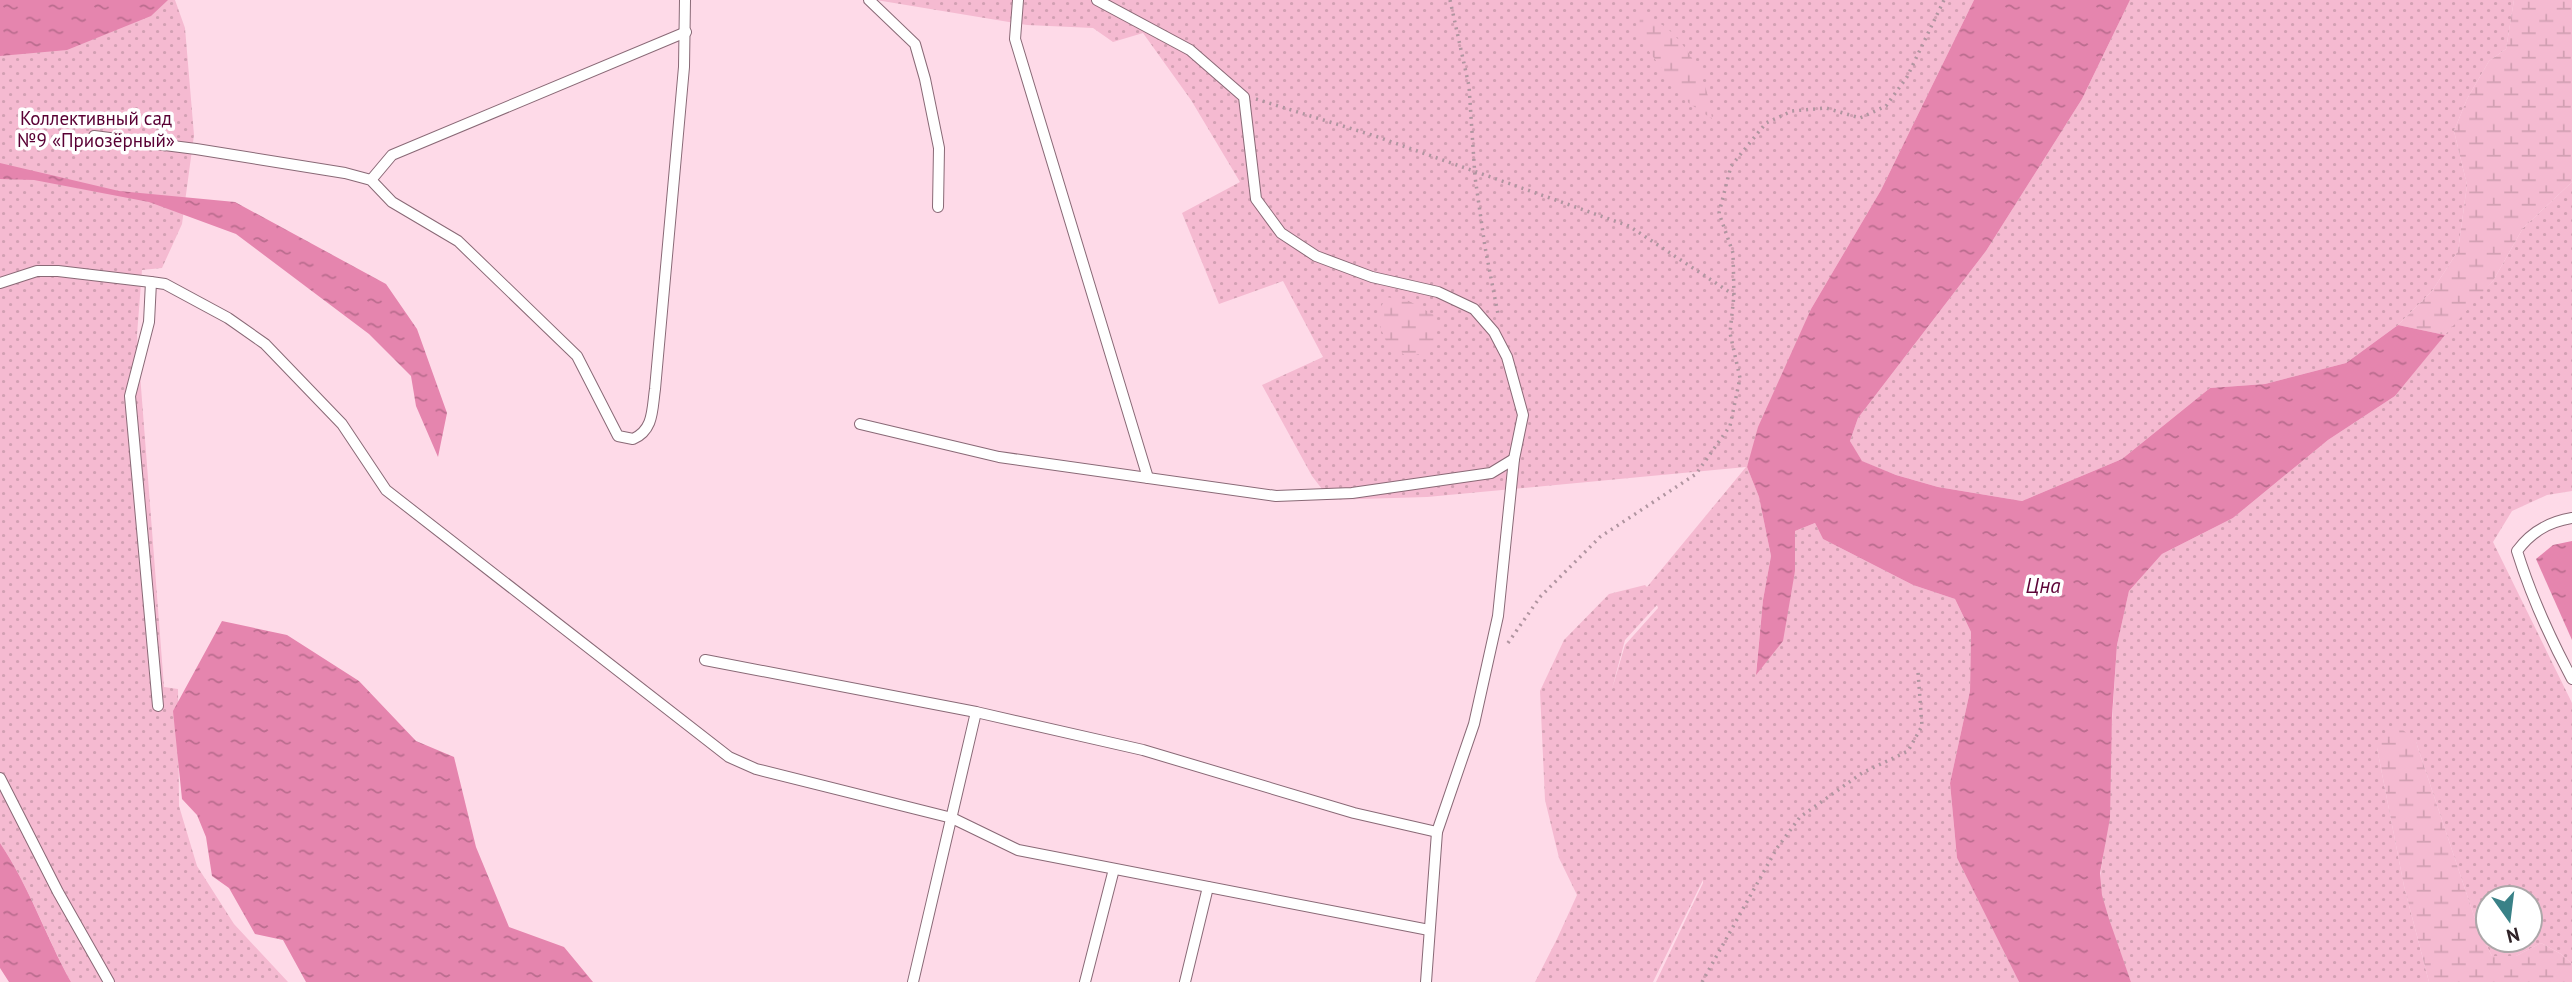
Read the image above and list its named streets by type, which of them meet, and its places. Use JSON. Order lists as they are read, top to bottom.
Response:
{
  "water": ["Цна"],
  "parks": ["Коллективный сад №9 «Приозёрный»"],
  "north": "bottom"
}
